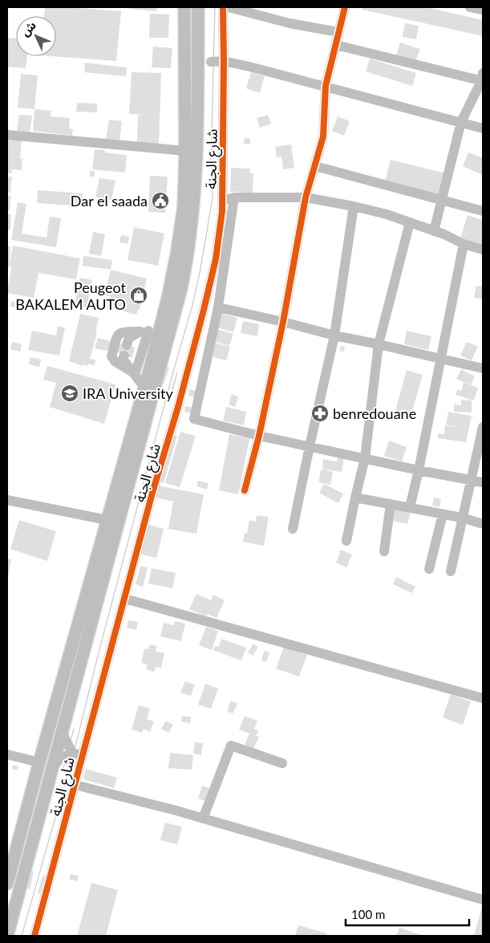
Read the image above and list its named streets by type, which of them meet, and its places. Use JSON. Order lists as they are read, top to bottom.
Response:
{
  "streets": {
    "street": ["شارع الجنة"]
  },
  "places": {
    "public building": ["Dar el saada"],
    "shop": ["Peugeot BAKALEM AUTO"],
    "school or university": ["IRA University"],
    "pharmacy": ["benredouane"]
  },
  "scale_bar": "100 m",
  "north": "top left"
}
